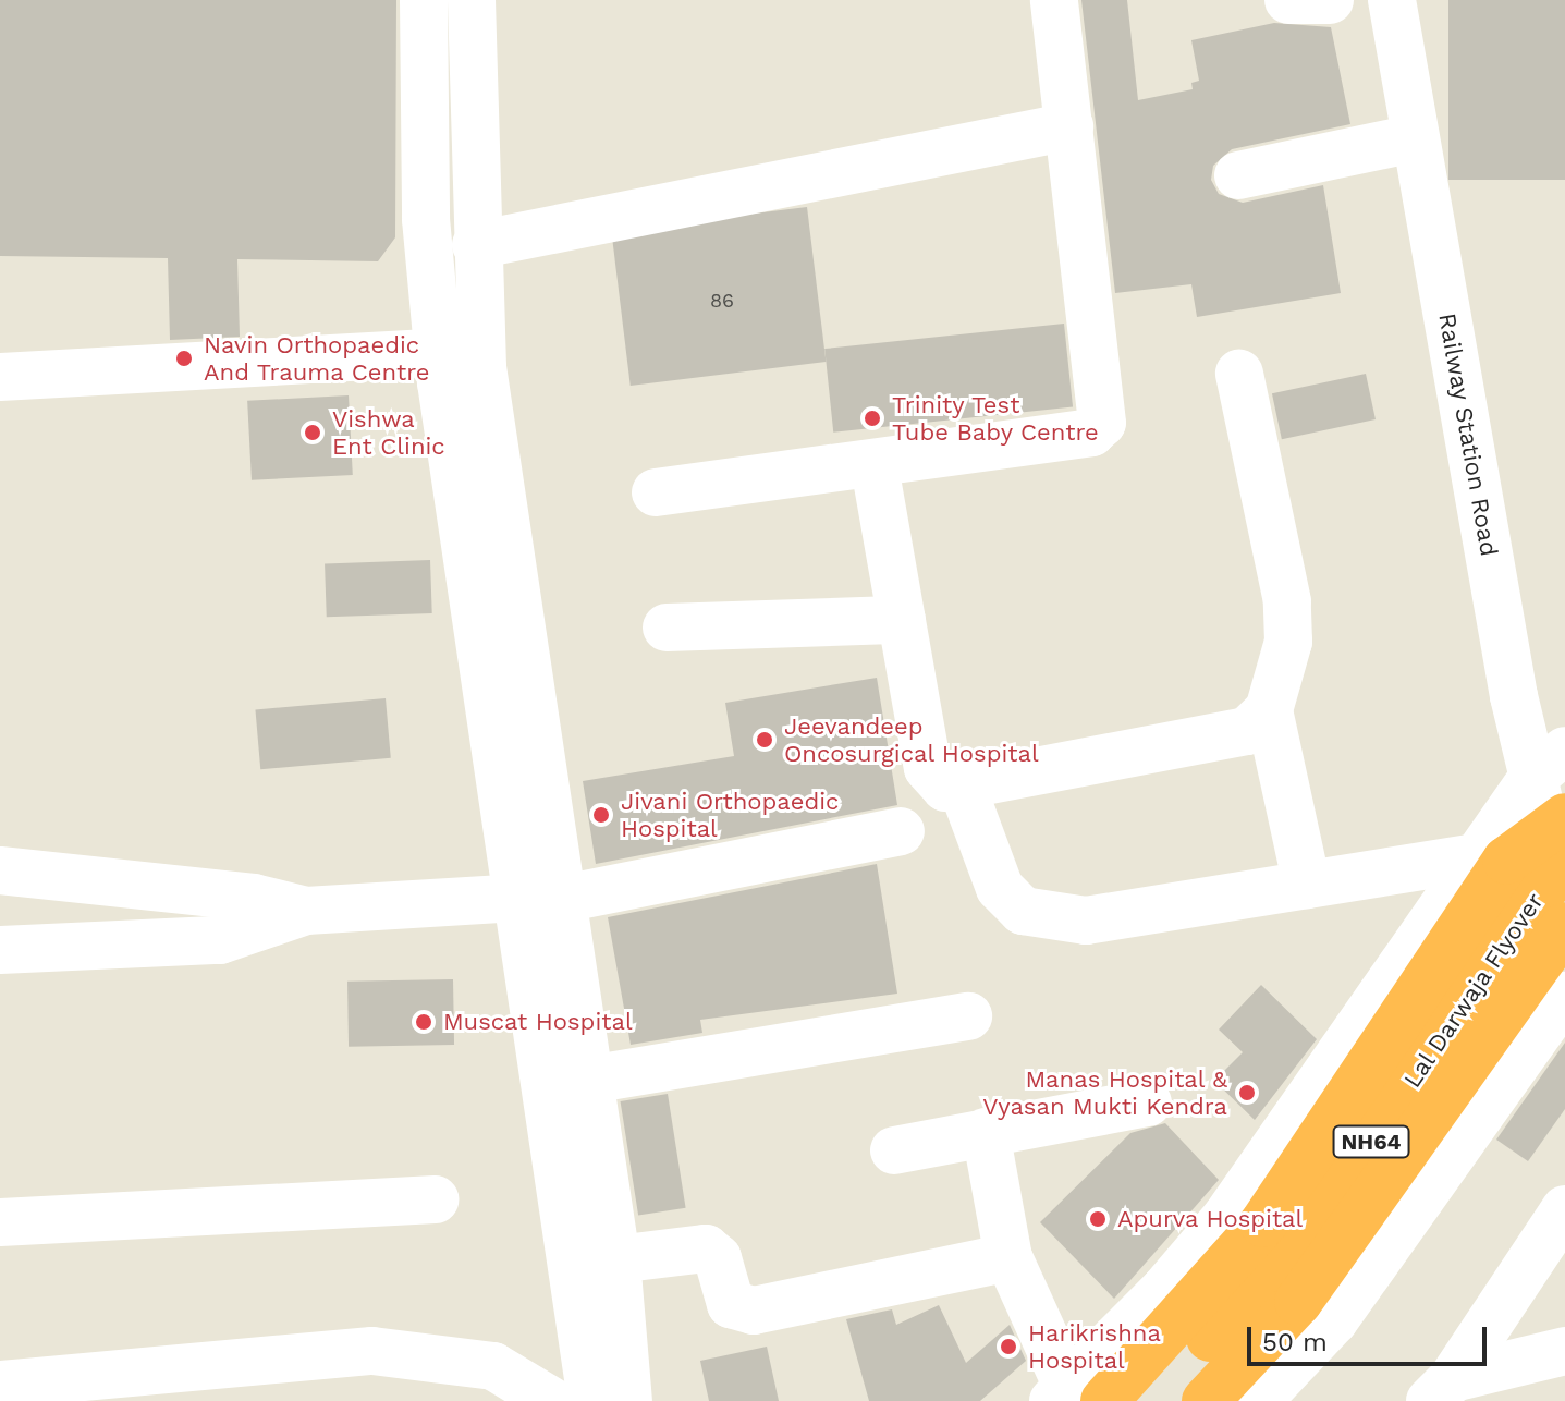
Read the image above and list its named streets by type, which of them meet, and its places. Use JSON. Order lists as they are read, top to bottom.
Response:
{
  "streets": {
    "highway": ["Lal Darwaja Flyover", "NH64"],
    "street": ["Railway Station Road"]
  },
  "places": [
    "Navin Orthopaedic And Trauma Centre",
    "Trinity Test Tube Baby Centre",
    "Vishwa Ent Clinic",
    "Jeevandeep Oncosurgical Hospital",
    "Jivani Orthopaedic Hospital",
    "Muscat Hospital",
    "Manas Hospital & Vyasan Mukti Kendra",
    "Apurva Hospital",
    "Harikrishna Hospital"
  ],
  "house_numbers": ["86"],
  "scale_bar": "50 m"
}
